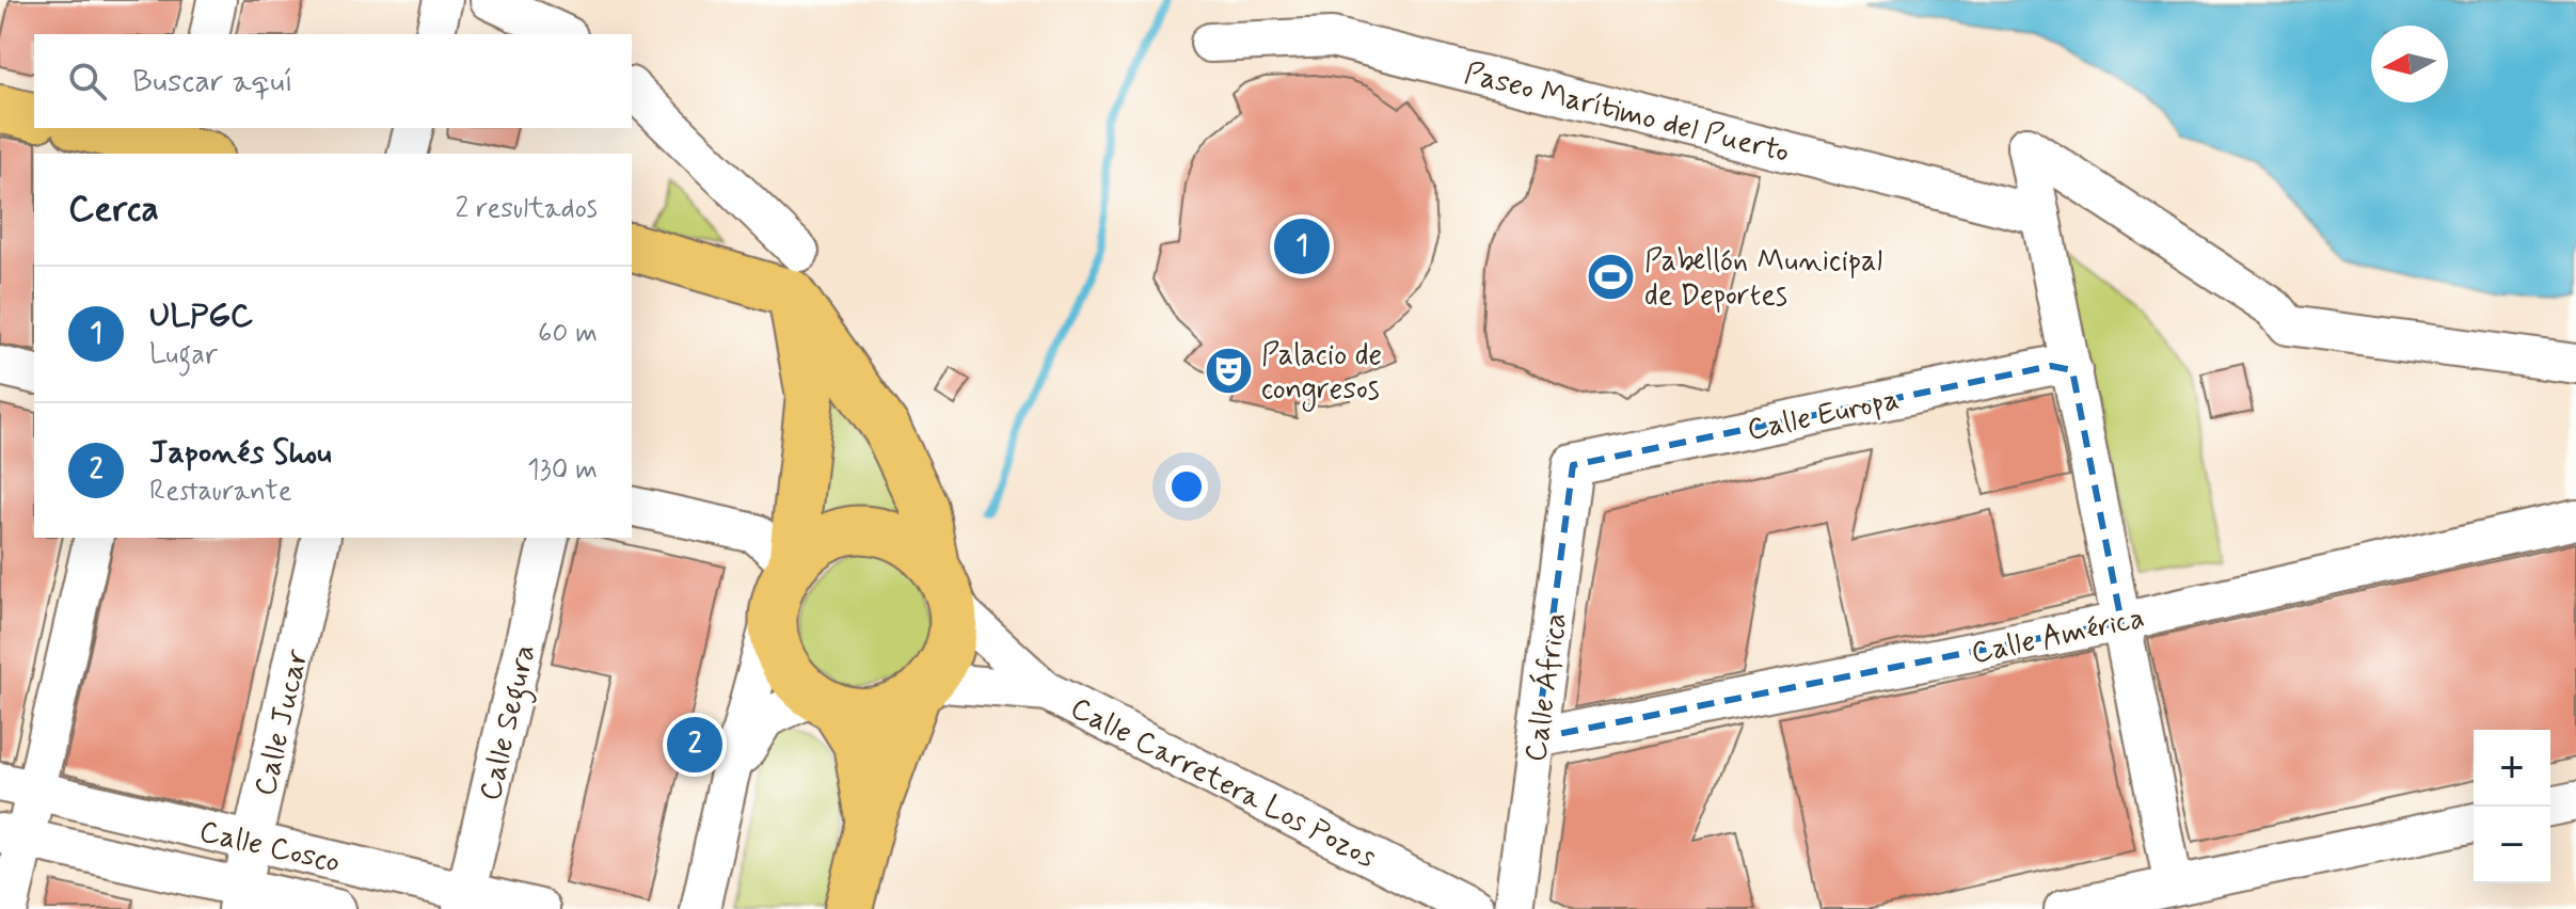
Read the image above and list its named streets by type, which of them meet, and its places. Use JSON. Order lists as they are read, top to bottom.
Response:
{
  "streets": {
    "main road": ["Calle Carretera Los Pozos"],
    "street": [
      "Paseo Marítimo del Puerto",
      "Calle Europa",
      "Calle América",
      "Calle África",
      "Calle Jucar",
      "Calle Segura",
      "Calle Cosco"
    ]
  },
  "crossings": [
    ["Calle Europa", "Calle África"],
    ["Calle América", "Calle África"],
    ["Calle Jucar", "Calle Cosco"],
    ["Calle Segura", "Calle Cosco"]
  ],
  "places": {
    "sports": ["Pabellón Municipal de Deportes"],
    "theatre": ["Palacio de congresos"]
  },
  "north": "left",
  "page": {
    "search": "Buscar aquí",
    "heading": ["Cerca", "2 resultados"],
    "pins": ["1", "2"],
    "list": [
      {
        "mark": "1",
        "name": "ULPGC",
        "note": "Lugar",
        "value": "60 m"
      },
      {
        "mark": "2",
        "name": "Japonés Shou",
        "note": "Restaurante",
        "value": "130 m"
      }
    ],
    "map_buttons": ["+", "−"]
  }
}
